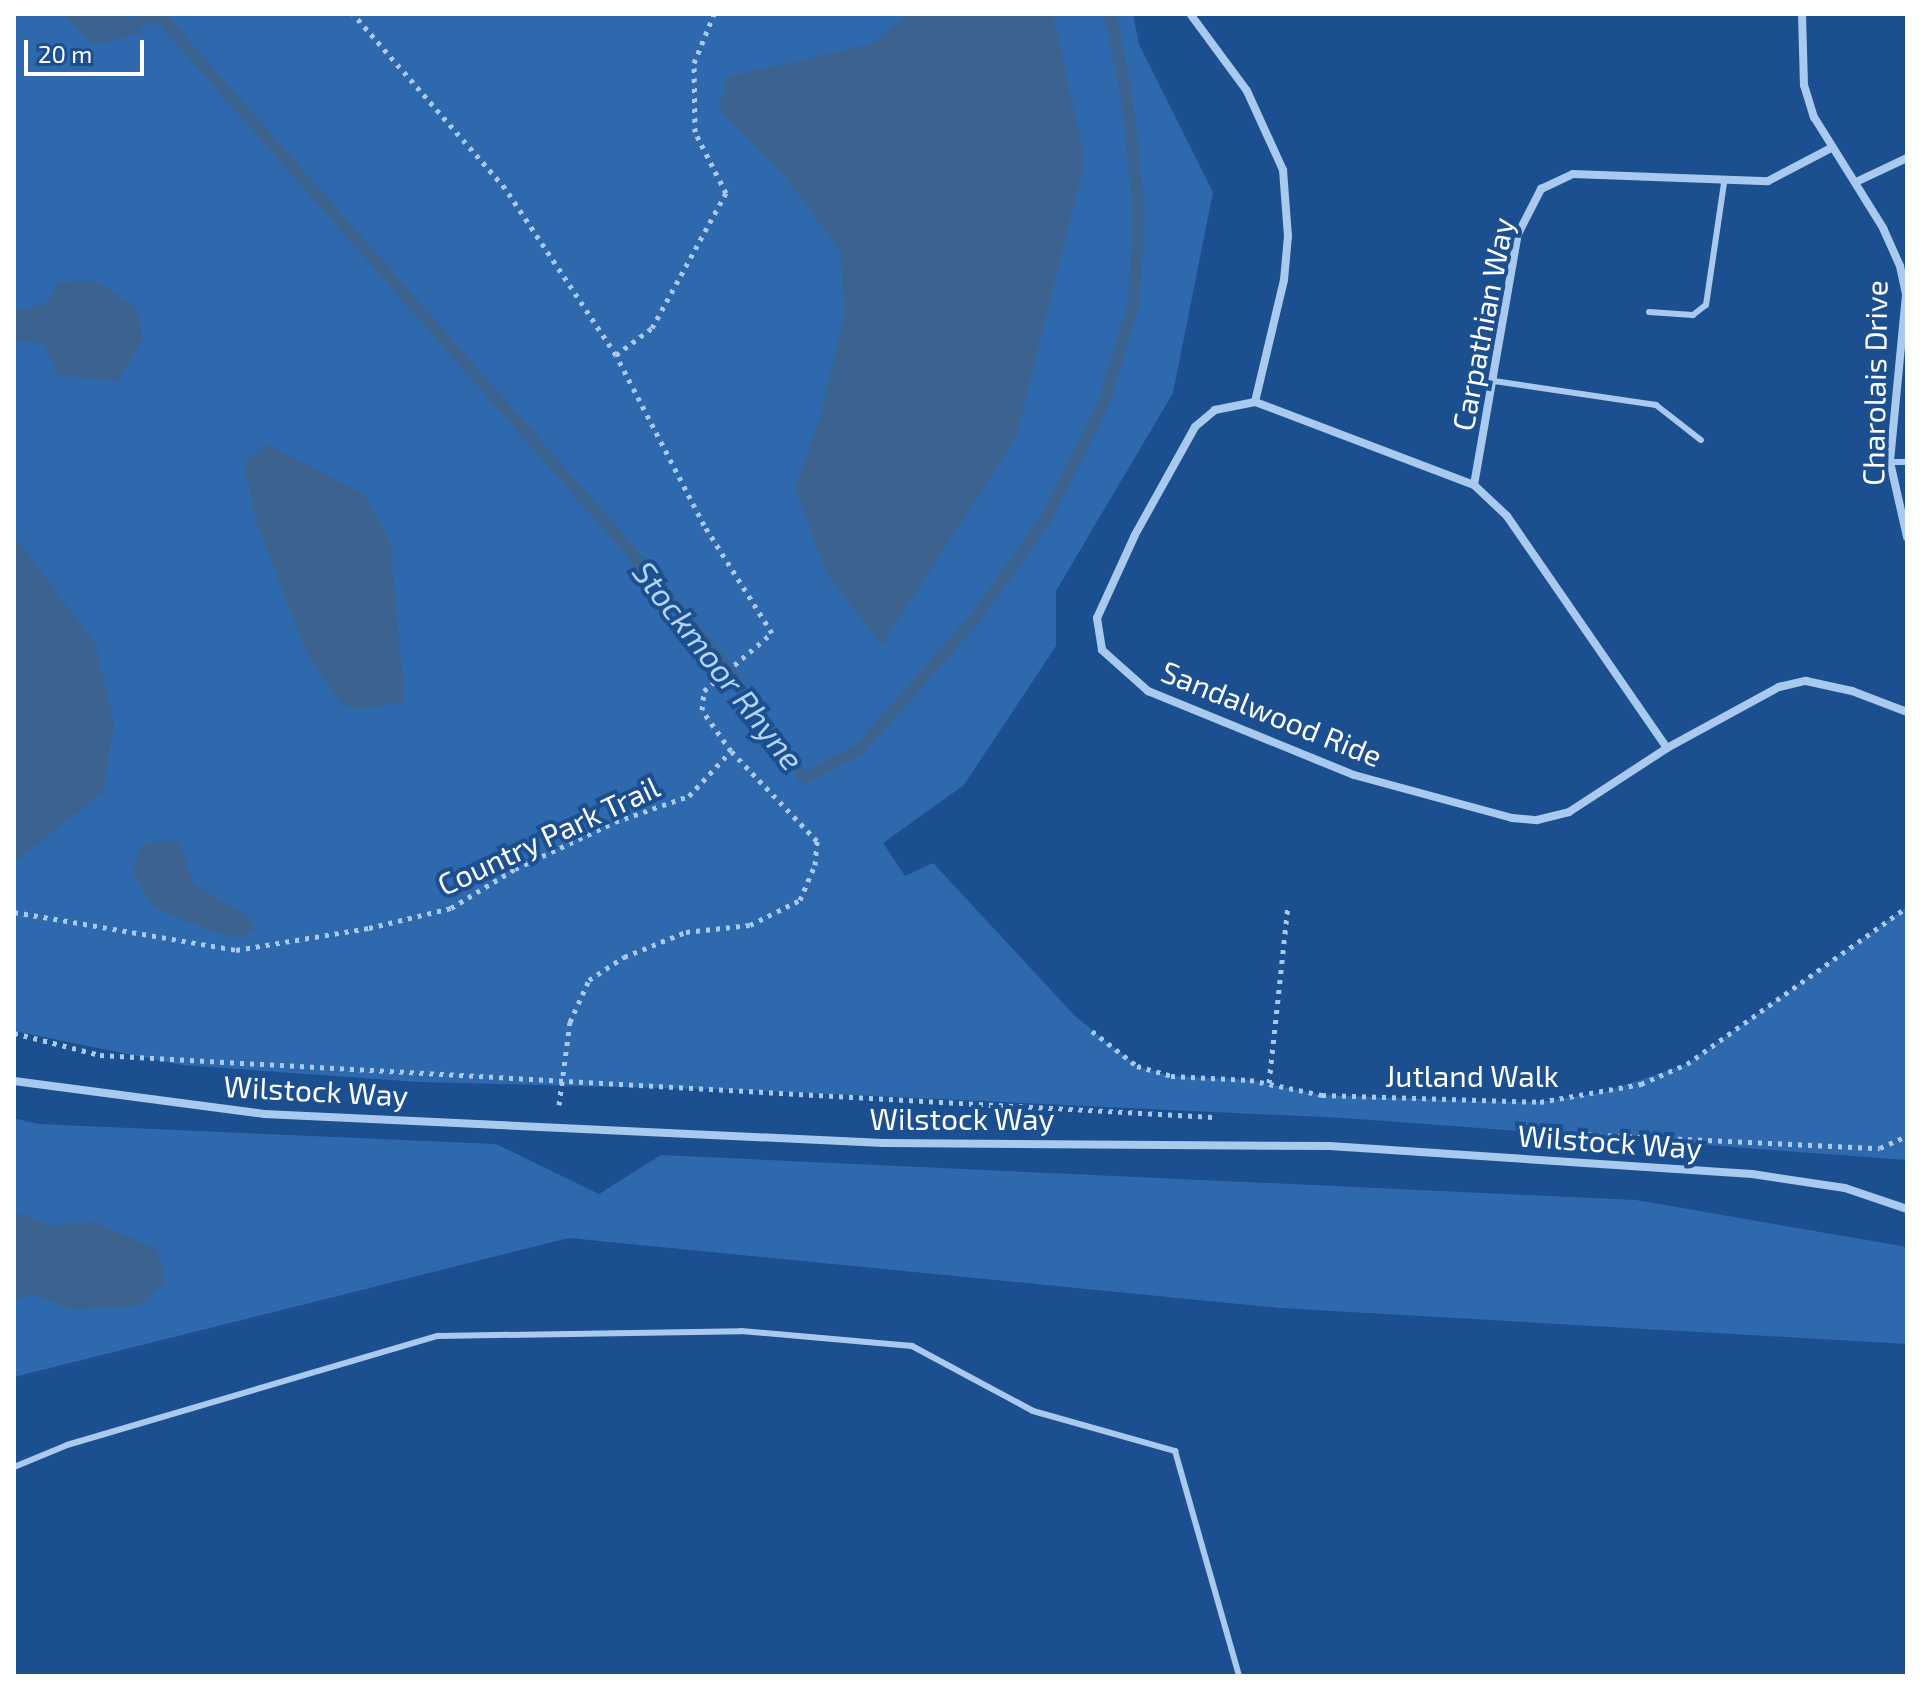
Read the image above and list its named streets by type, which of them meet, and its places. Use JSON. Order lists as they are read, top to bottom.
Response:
{
  "streets": {
    "street": [
      "Carpathian Way",
      "Charolais Drive",
      "Sandalwood Ride",
      "Wilstock Way"
    ],
    "path": ["Country Park Trail", "Jutland Walk"]
  },
  "crossings": [
    ["Carpathian Way", "Charolais Drive"]
  ],
  "water": ["Stockmoor Rhyne"],
  "scale_bar": "20 m"
}
